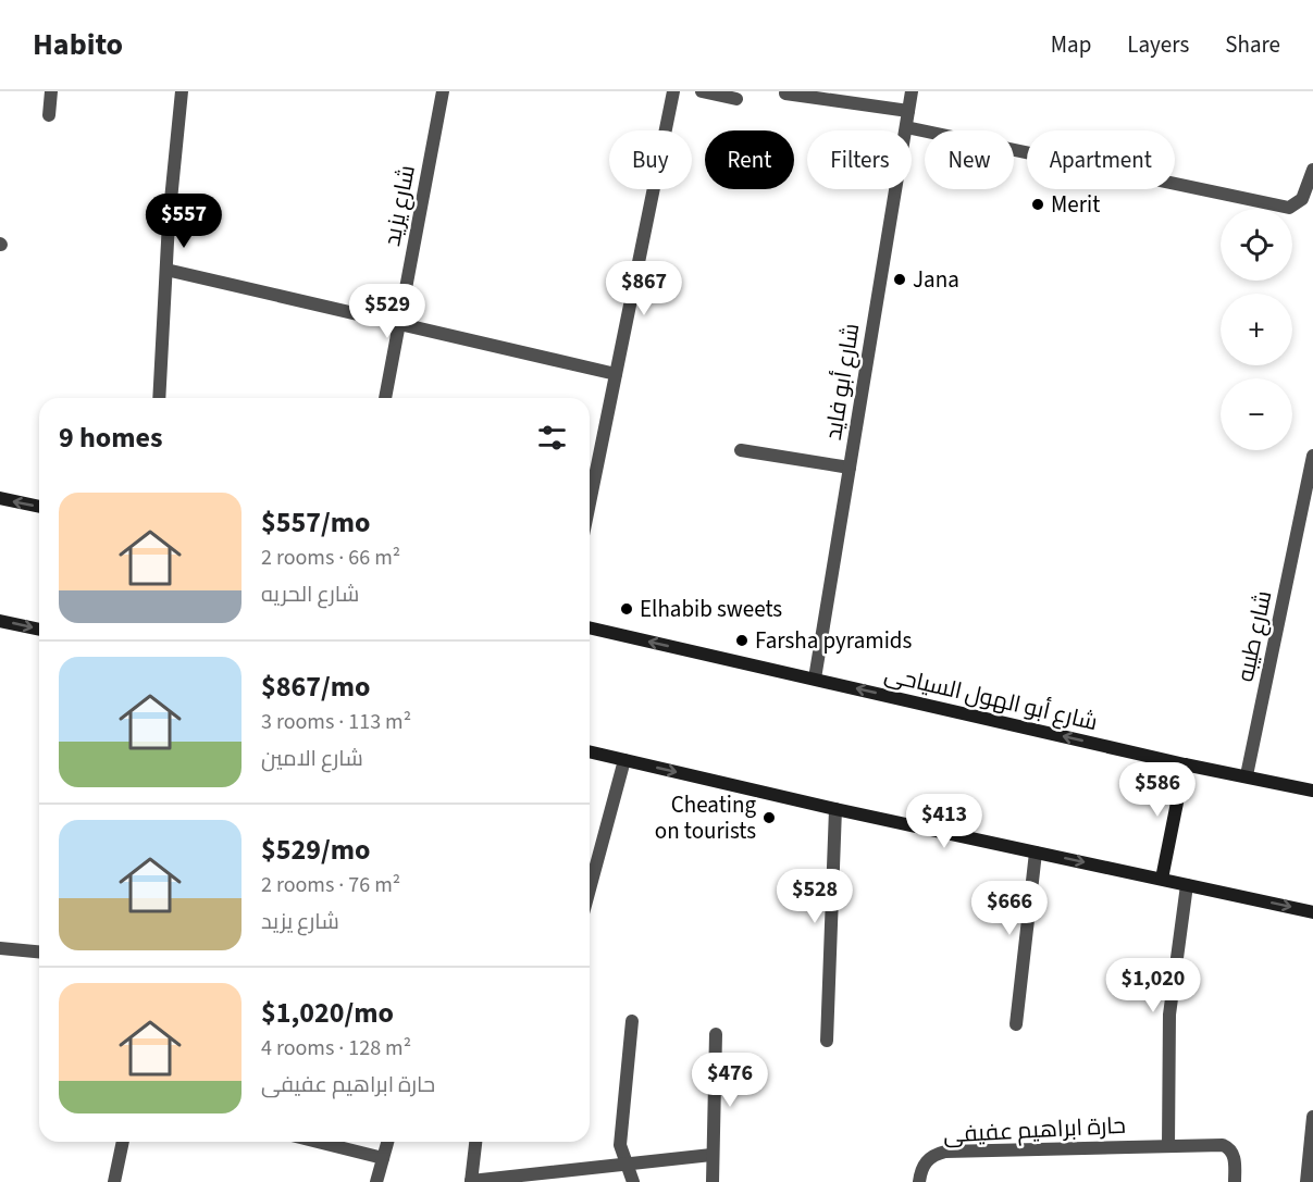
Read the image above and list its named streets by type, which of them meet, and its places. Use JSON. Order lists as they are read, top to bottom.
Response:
{
  "streets": {
    "main road": ["شارع أبو الهول السياحى"],
    "street": [
      "شارع يزيد",
      "شارع أبو فايد",
      "شارع طيبه",
      "حارة ابراهيم عفيفى"
    ]
  },
  "crossings": [
    ["شارع أبو فايد", "شارع أبو الهول السياحى"],
    ["شارع طيبه", "شارع أبو الهول السياحى"]
  ],
  "one_way": ["شارع أبو الهول السياحى"],
  "places": [
    "Merit",
    "Jana",
    "Elhabib sweets",
    "Farsha pyramids",
    "Cheating on tourists"
  ],
  "page": {
    "header": "Habito",
    "nav": ["Map", "Layers", "Share"],
    "chip": [
      "Buy",
      "Rent",
      "Filters",
      "New",
      "Apartment"
    ],
    "price": [
      "$557",
      "$867",
      "$529",
      "$586",
      "$413",
      "$528",
      "$666",
      "$1,020",
      "$476"
    ],
    "map_buttons": ["+", "−"],
    "heading": "9 homes",
    "list": [
      {
        "name": "$557/mo",
        "note": "2 rooms · 66 m² · شارع الحريه"
      },
      {
        "name": "$867/mo",
        "note": "3 rooms · 113 m² · شارع الامين"
      },
      {
        "name": "$529/mo",
        "note": "2 rooms · 76 m² · شارع يزيد"
      },
      {
        "name": "$1,020/mo",
        "note": "4 rooms · 128 m² · حارة ابراهيم عفيفى"
      }
    ]
  }
}
